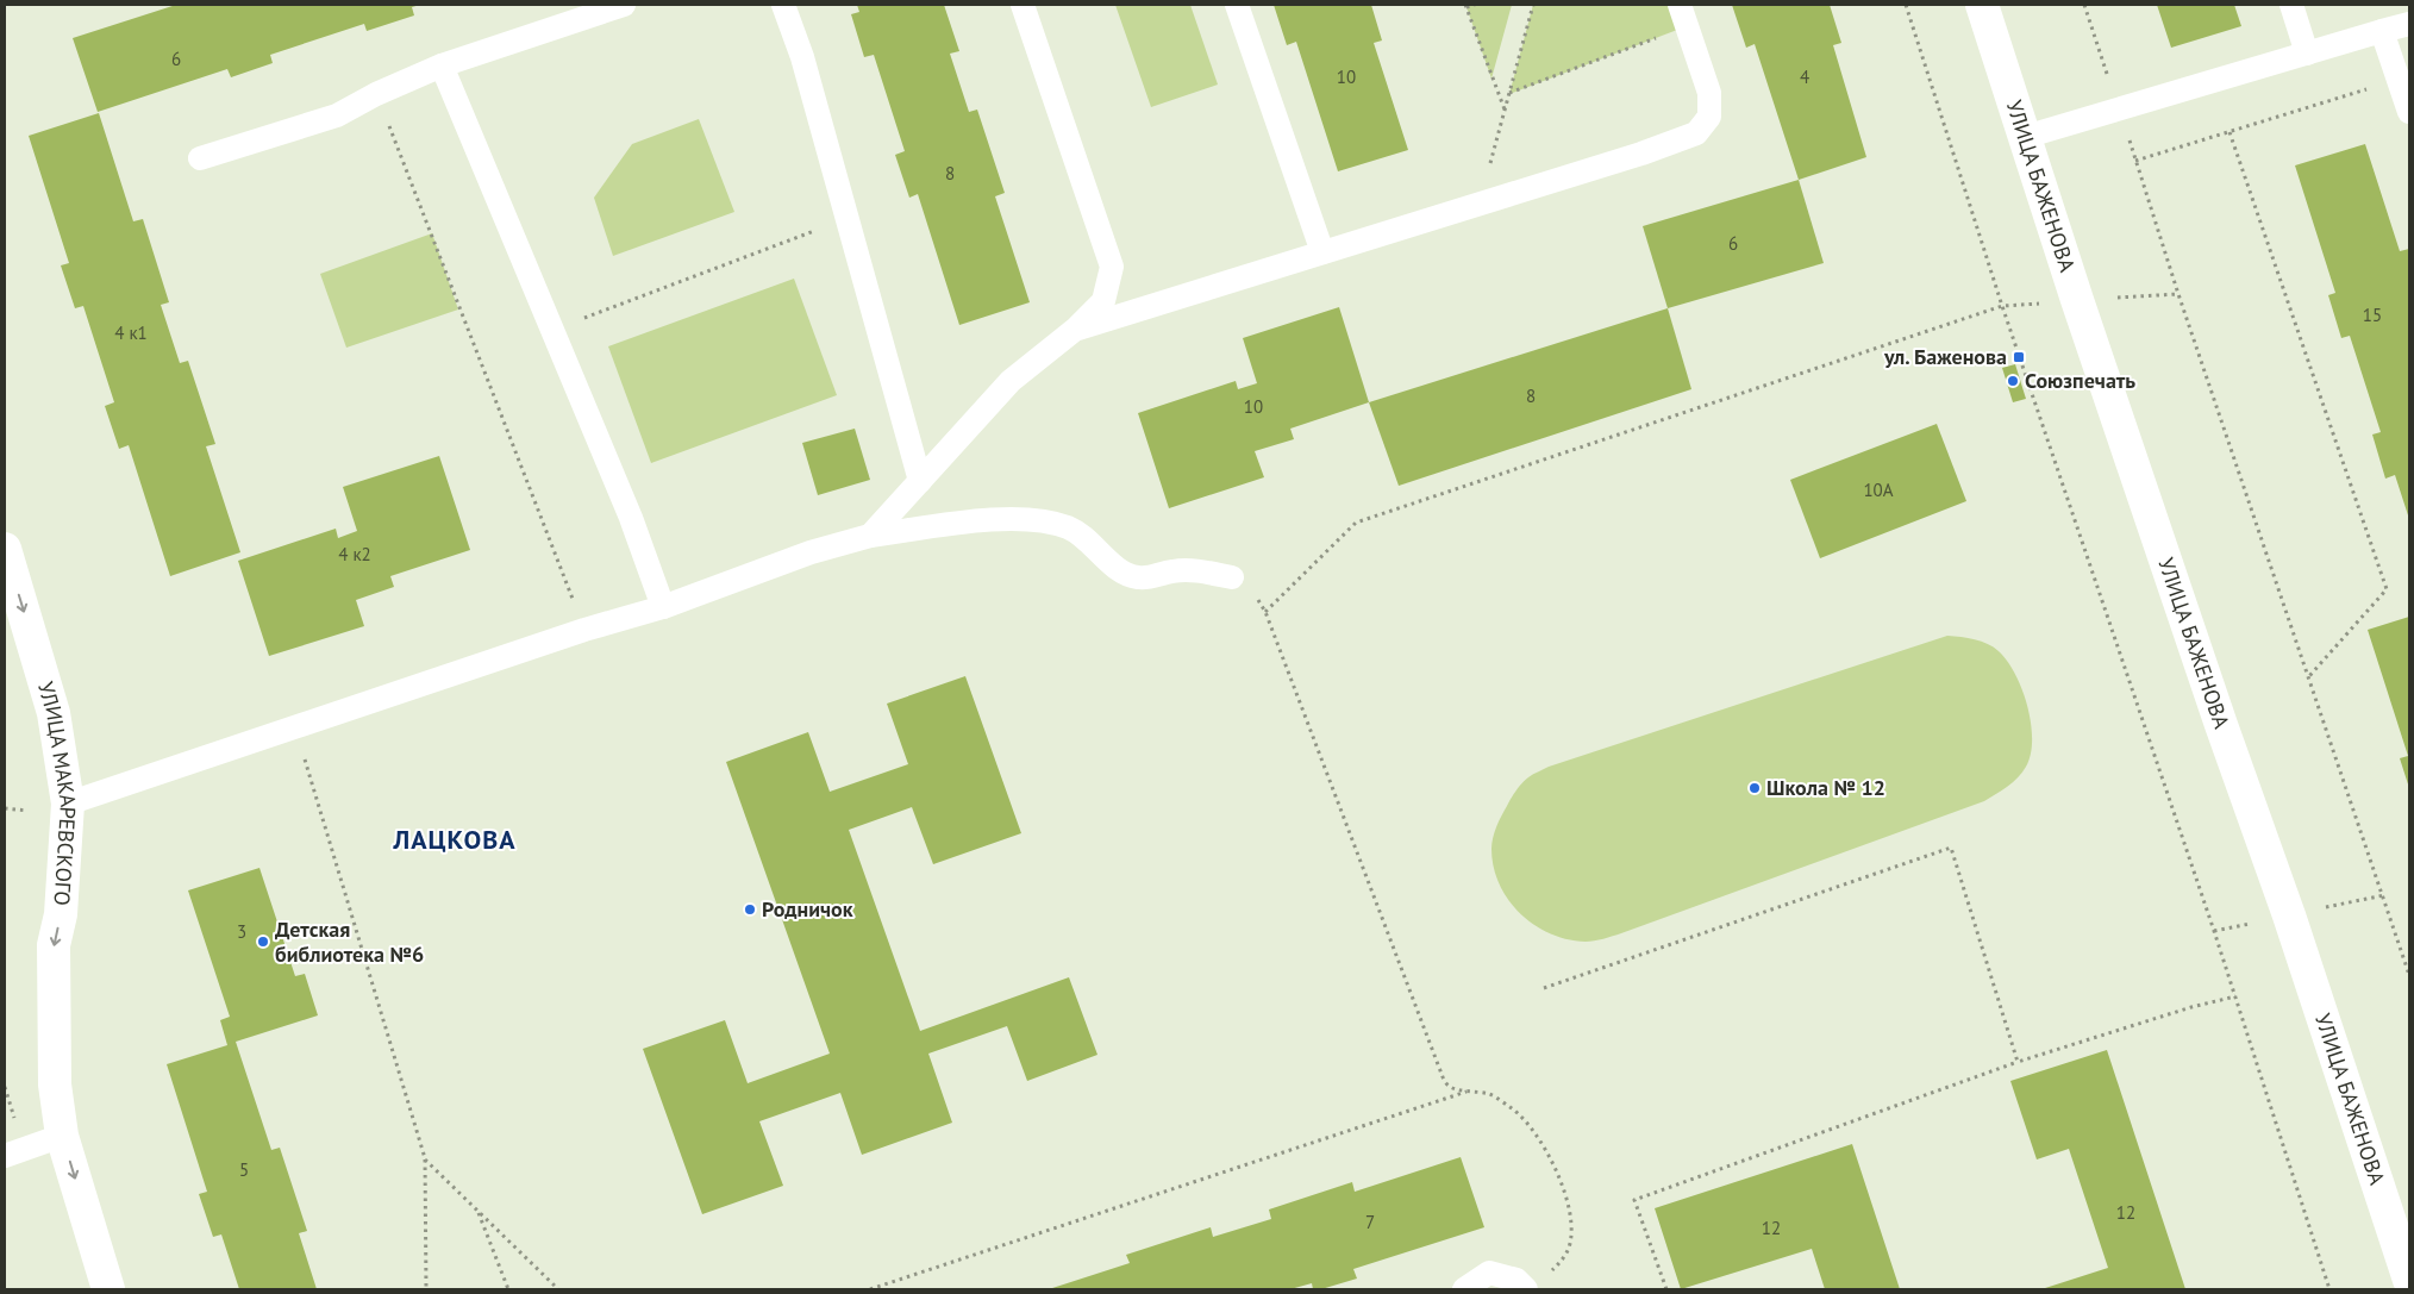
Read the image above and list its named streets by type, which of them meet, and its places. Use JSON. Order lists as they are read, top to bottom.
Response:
{
  "streets": {
    "street": ["УЛИЦА БАЖЕНОВА", "УЛИЦА МАКАРЕВСКОГО"]
  },
  "one_way": ["УЛИЦА МАКАРЕВСКОГО"],
  "districts": ["ЛАЦКОВА"],
  "places": {
    "transit": ["ул. Баженова"],
    "other": [
      "Союзпечать",
      "Школа № 12",
      "Родничок",
      "Детская библиотека №6"
    ]
  },
  "house_numbers": [
    "6",
    "10",
    "4",
    "8",
    "6",
    "15",
    "4 к1",
    "8",
    "10",
    "10А",
    "4 к2",
    "3",
    "5",
    "12",
    "7",
    "12"
  ]
}
